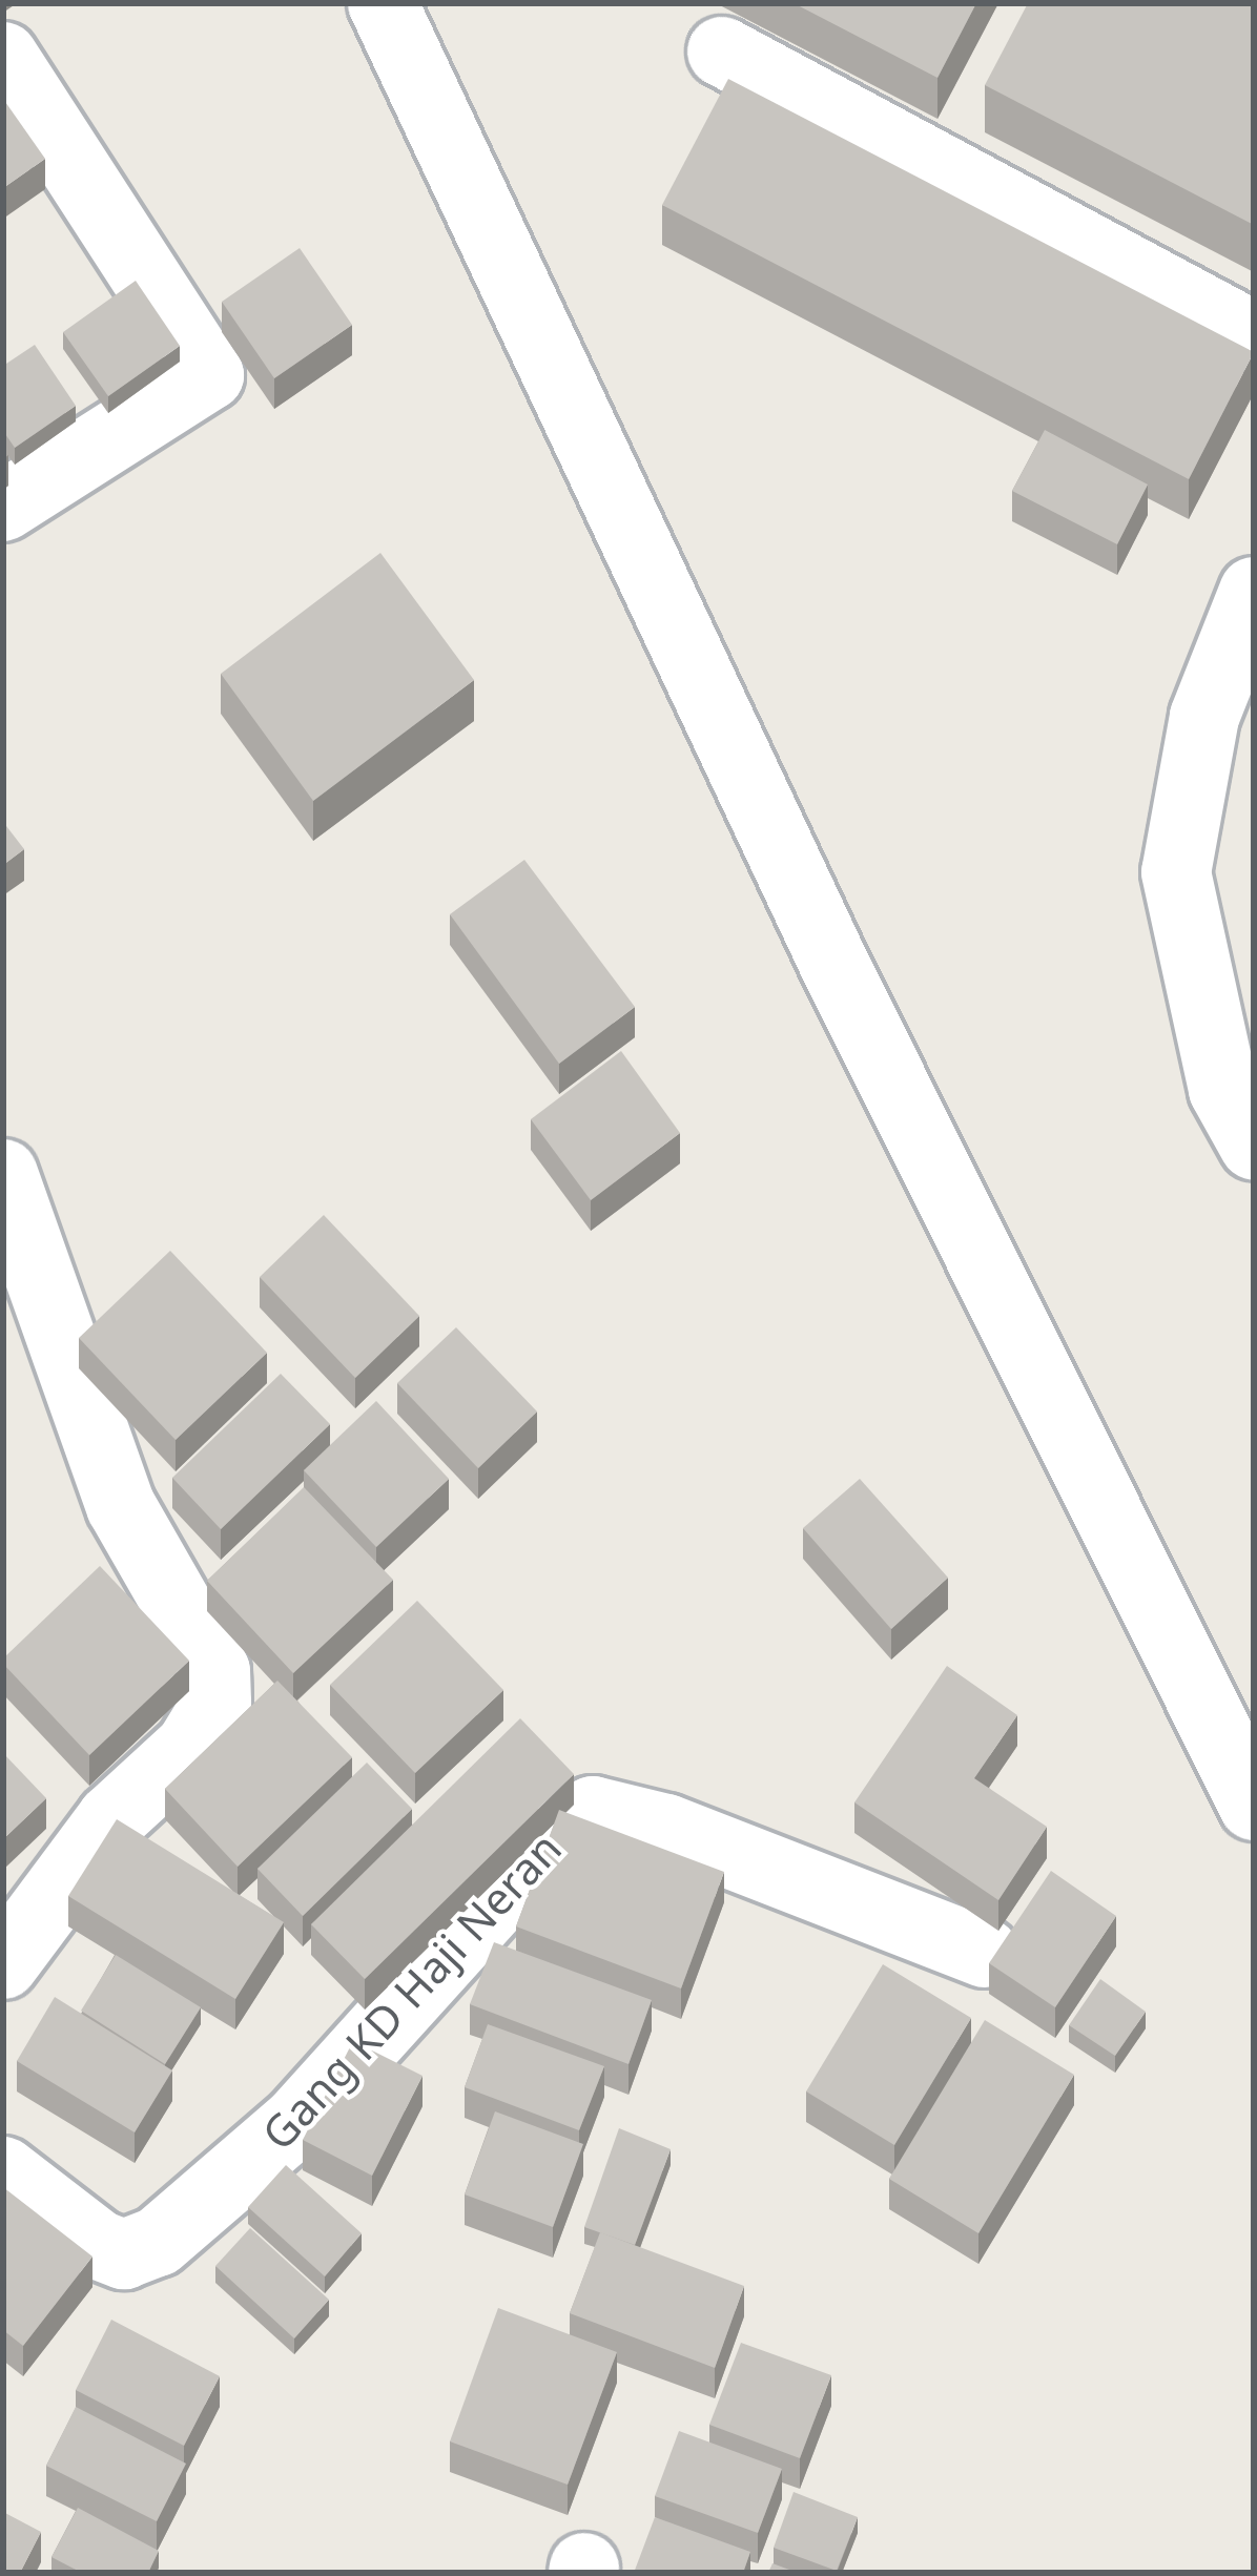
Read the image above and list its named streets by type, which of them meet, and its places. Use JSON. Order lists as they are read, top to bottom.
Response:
{
  "streets": {
    "street": ["Gang KD Haji Neran"]
  }
}
